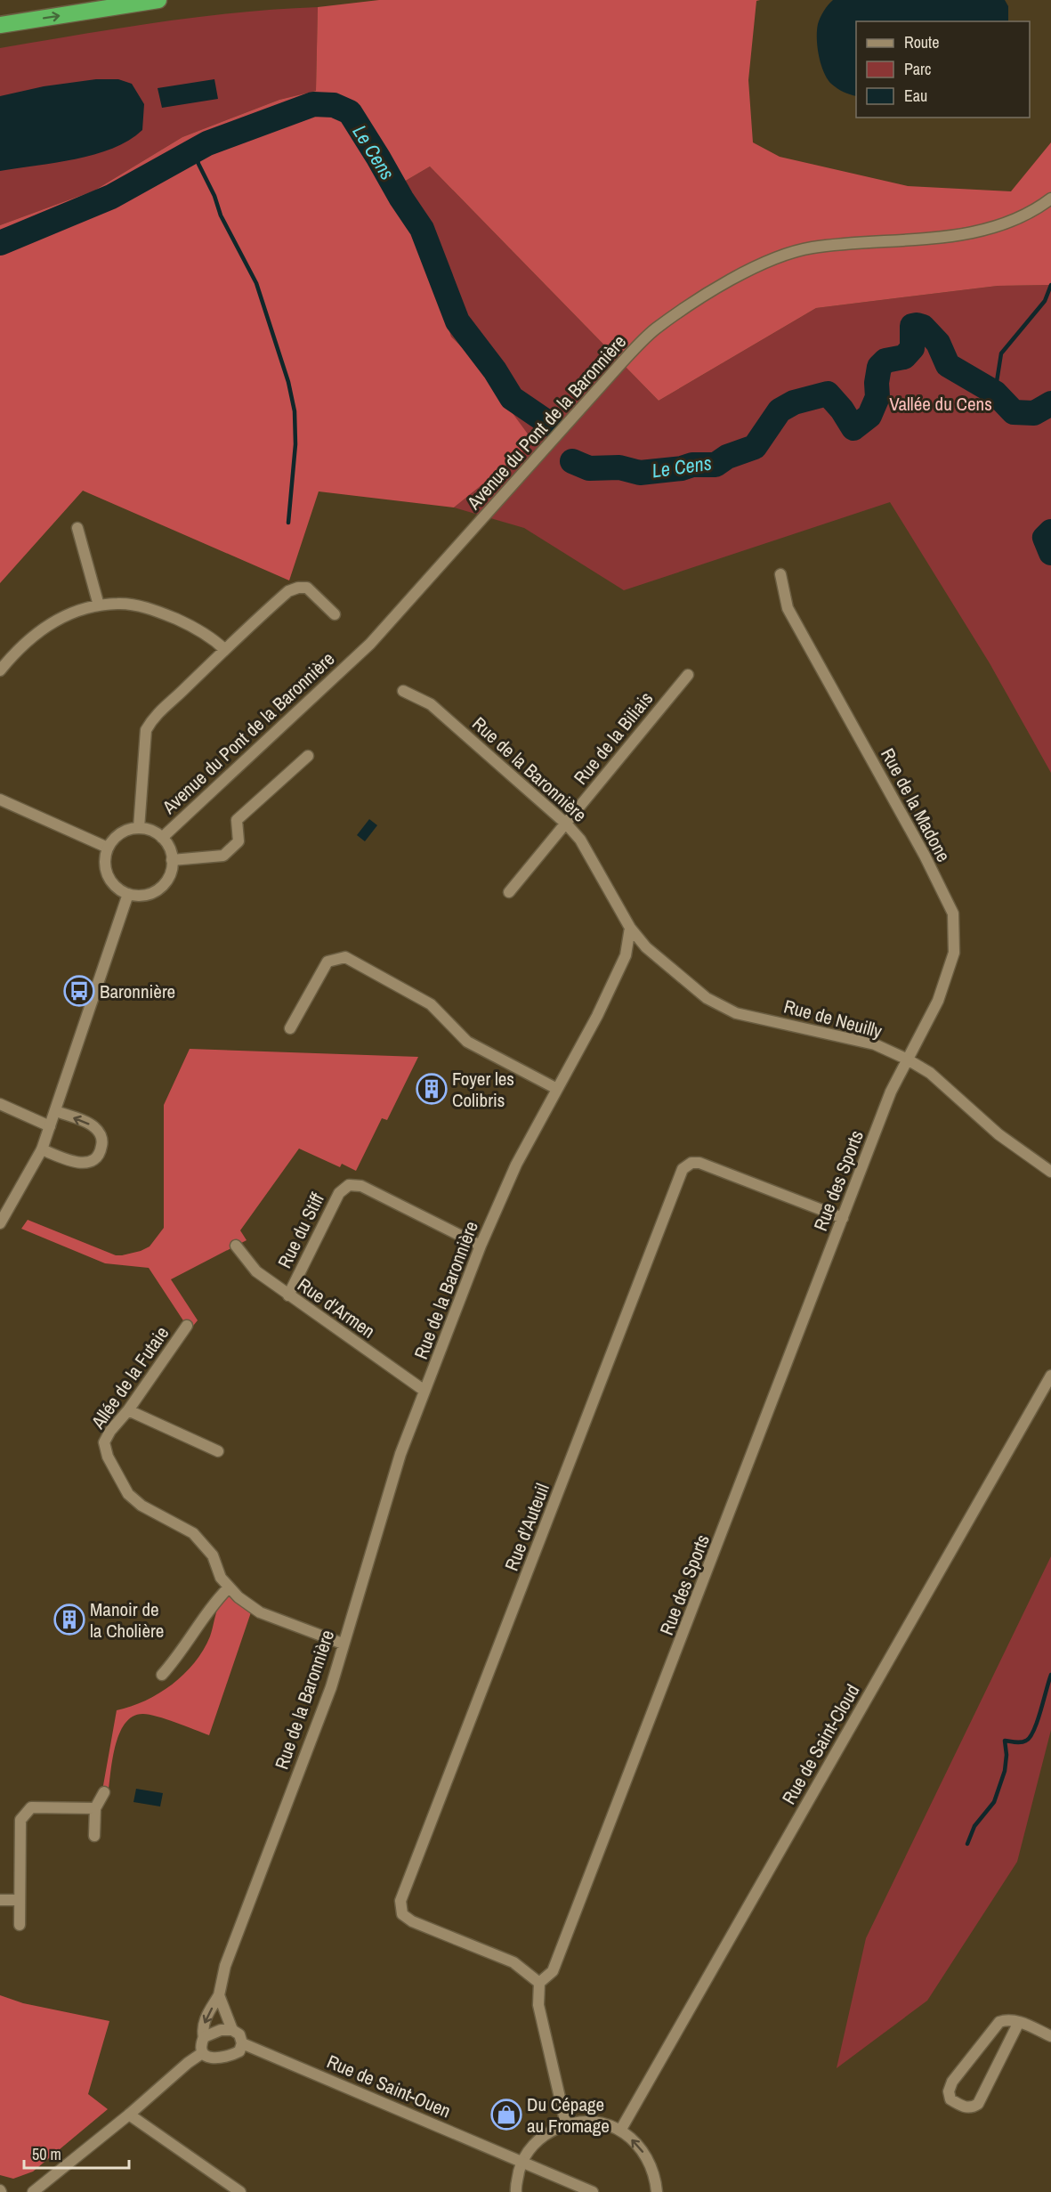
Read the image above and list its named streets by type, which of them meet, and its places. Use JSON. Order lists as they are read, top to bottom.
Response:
{
  "streets": {
    "street": [
      "Avenue du Pont de la Baronnière",
      "Rue de la Biliais",
      "Rue de la Baronnière",
      "Rue de la Madone",
      "Rue de Neuilly",
      "Rue des Sports",
      "Rue du Stiff",
      "Rue d'Armen",
      "Allée de la Futaie",
      "Rue d'Auteuil",
      "Rue de Saint-Cloud",
      "Rue de Saint-Ouen"
    ]
  },
  "crossings": [
    ["Rue de la Biliais", "Rue de la Baronnière"],
    ["Rue de la Baronnière", "Rue de Neuilly"],
    ["Rue de la Baronnière", "Rue du Stiff"],
    ["Rue de la Baronnière", "Rue d'Armen"],
    ["Rue de la Baronnière", "Allée de la Futaie"],
    ["Rue de la Baronnière", "Rue de Saint-Ouen"],
    ["Rue de la Madone", "Rue de Neuilly"],
    ["Rue de la Madone", "Rue des Sports"],
    ["Rue de Neuilly", "Rue des Sports"],
    ["Rue des Sports", "Rue d'Auteuil"],
    ["Rue du Stiff", "Rue d'Armen"]
  ],
  "water": ["Le Cens"],
  "parks": ["Vallée du Cens"],
  "places": {
    "bus stop": ["Baronnière"],
    "building": ["Foyer les Colibris", "Manoir de la Cholière"],
    "shop": ["Du Cépage au Fromage"]
  },
  "legend": ["Route", "Parc", "Eau"],
  "scale_bar": "50 m"
}
